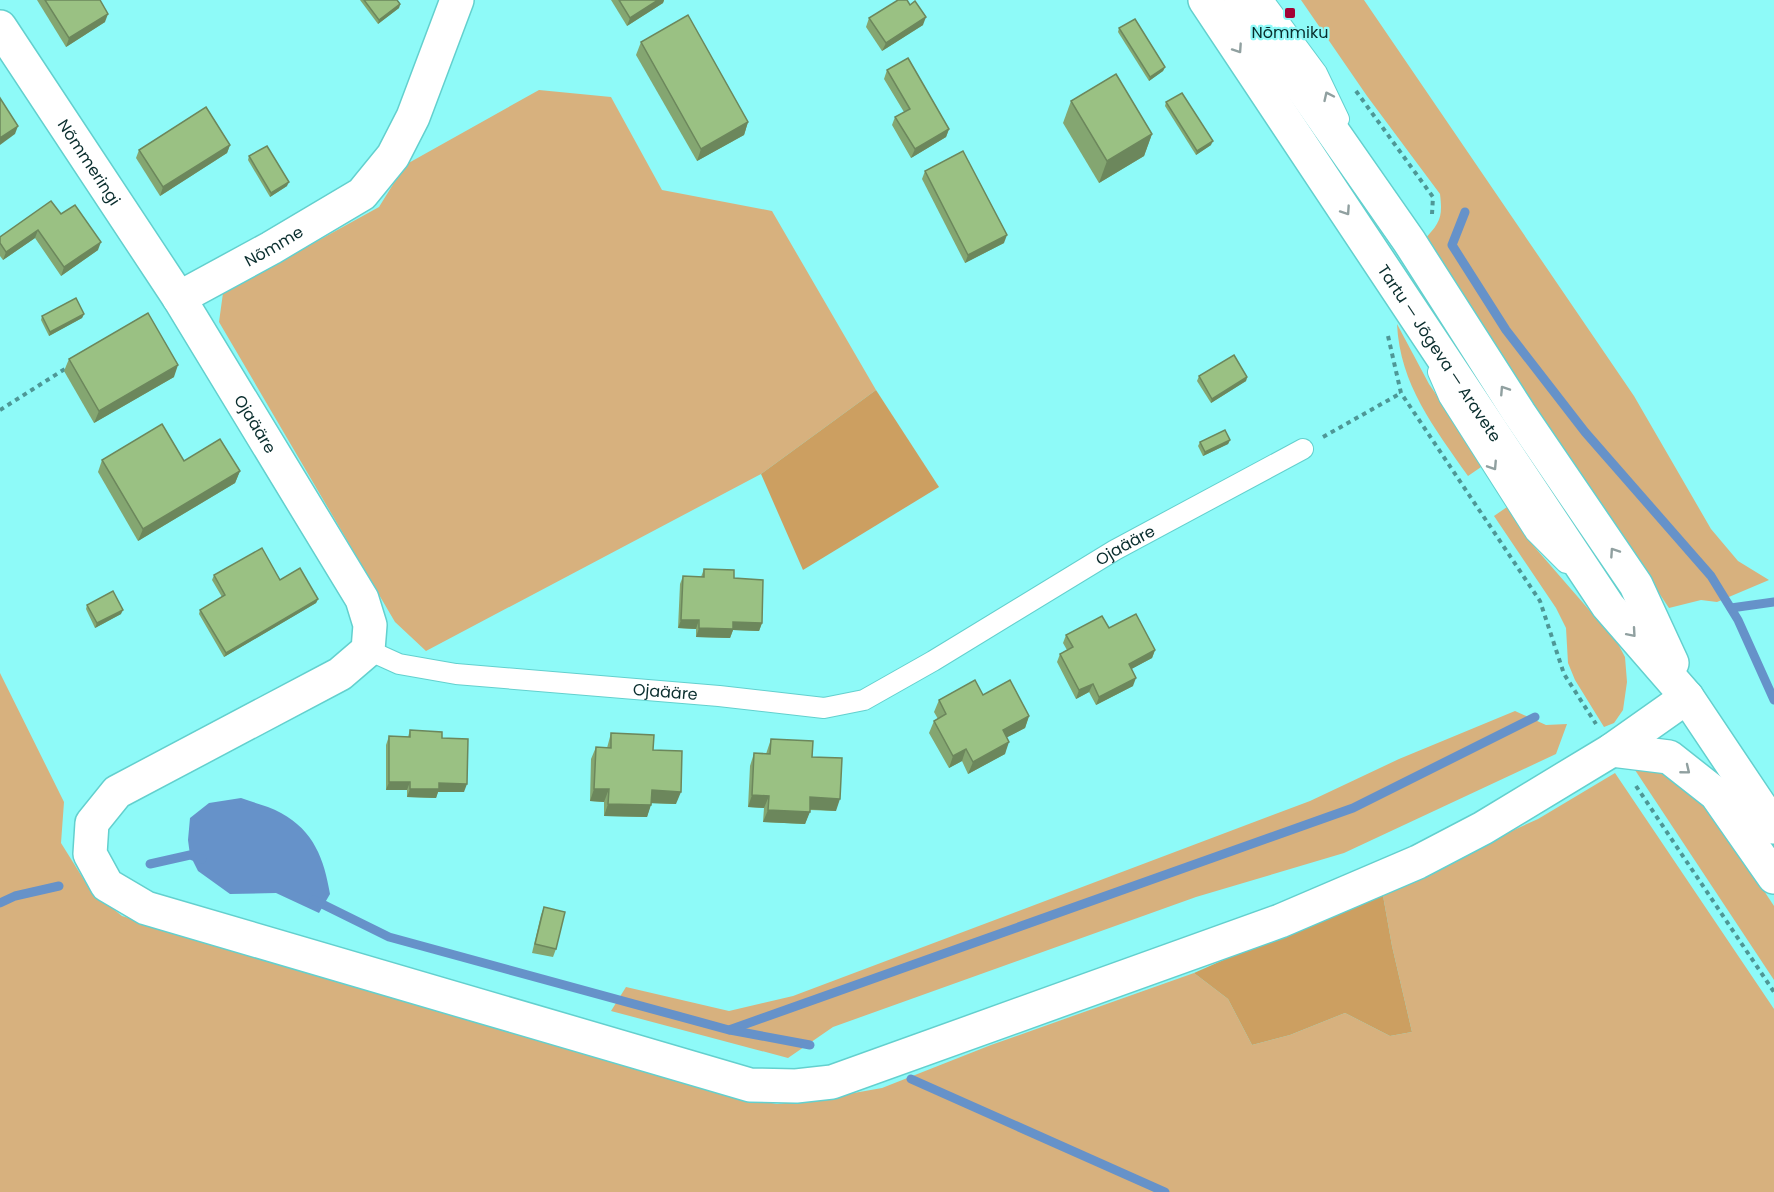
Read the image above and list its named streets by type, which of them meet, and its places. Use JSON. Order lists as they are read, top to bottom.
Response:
{
  "streets": {
    "street": [
      "Nõmmeringi",
      "Nõmme",
      "Tartu — Jõgeva — Aravete",
      "Ojaääre"
    ]
  },
  "crossings": [
    ["Nõmmeringi", "Nõmme"],
    ["Nõmmeringi", "Ojaääre"],
    ["Nõmme", "Ojaääre"]
  ],
  "places": {
    "transit": ["Nõmmiku"]
  }
}
